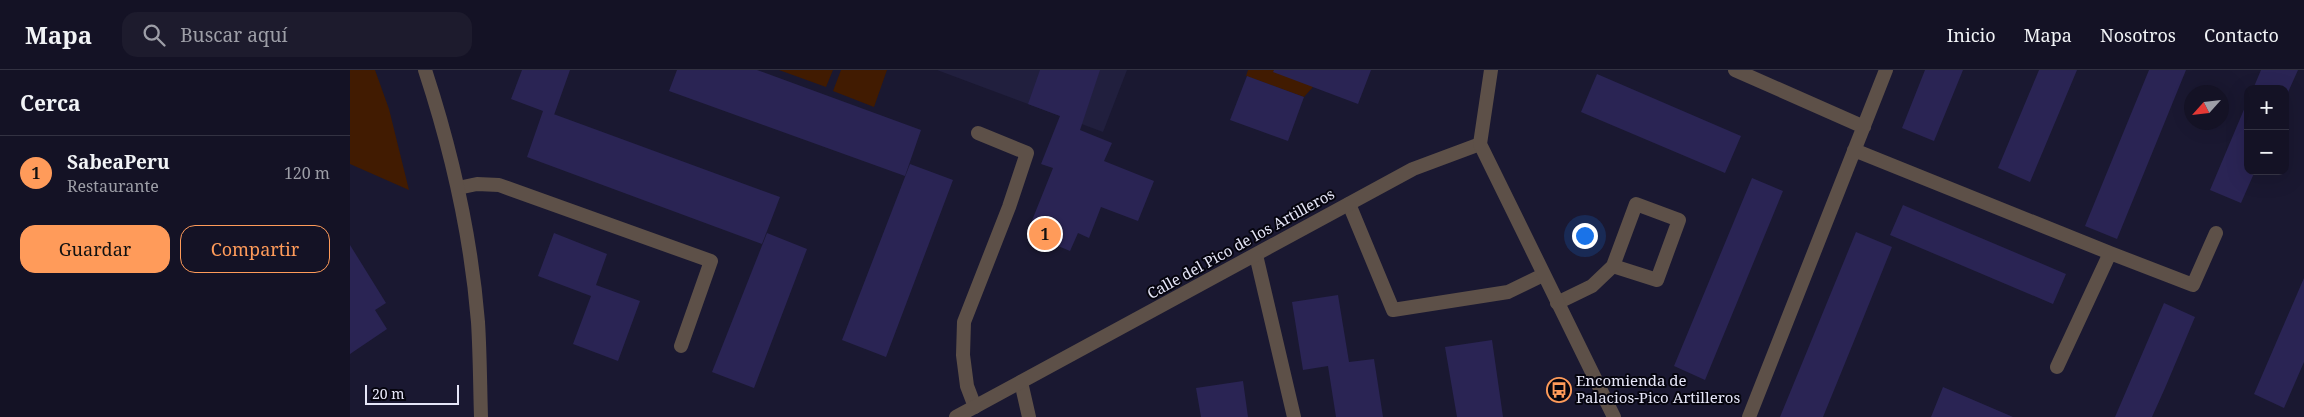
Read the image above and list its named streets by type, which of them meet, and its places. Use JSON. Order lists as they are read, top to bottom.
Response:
{
  "streets": {
    "street": ["Calle del Pico de los Artilleros"]
  },
  "places": {
    "bus stop": ["Encomienda de Palacios-Pico Artilleros"]
  },
  "scale_bar": "20 m",
  "north": "bottom left",
  "page": {
    "header": "Mapa",
    "search": "Buscar aquí",
    "nav": [
      "Inicio",
      "Mapa",
      "Nosotros",
      "Contacto"
    ],
    "heading": "Cerca",
    "map_buttons": ["+", "−"],
    "list": [
      {
        "mark": "1",
        "name": "SabeaPeru",
        "note": "Restaurante",
        "value": "120 m"
      }
    ],
    "buttons": ["Guardar", "Compartir"],
    "pins": "1",
    "scale": "20 m"
  }
}
